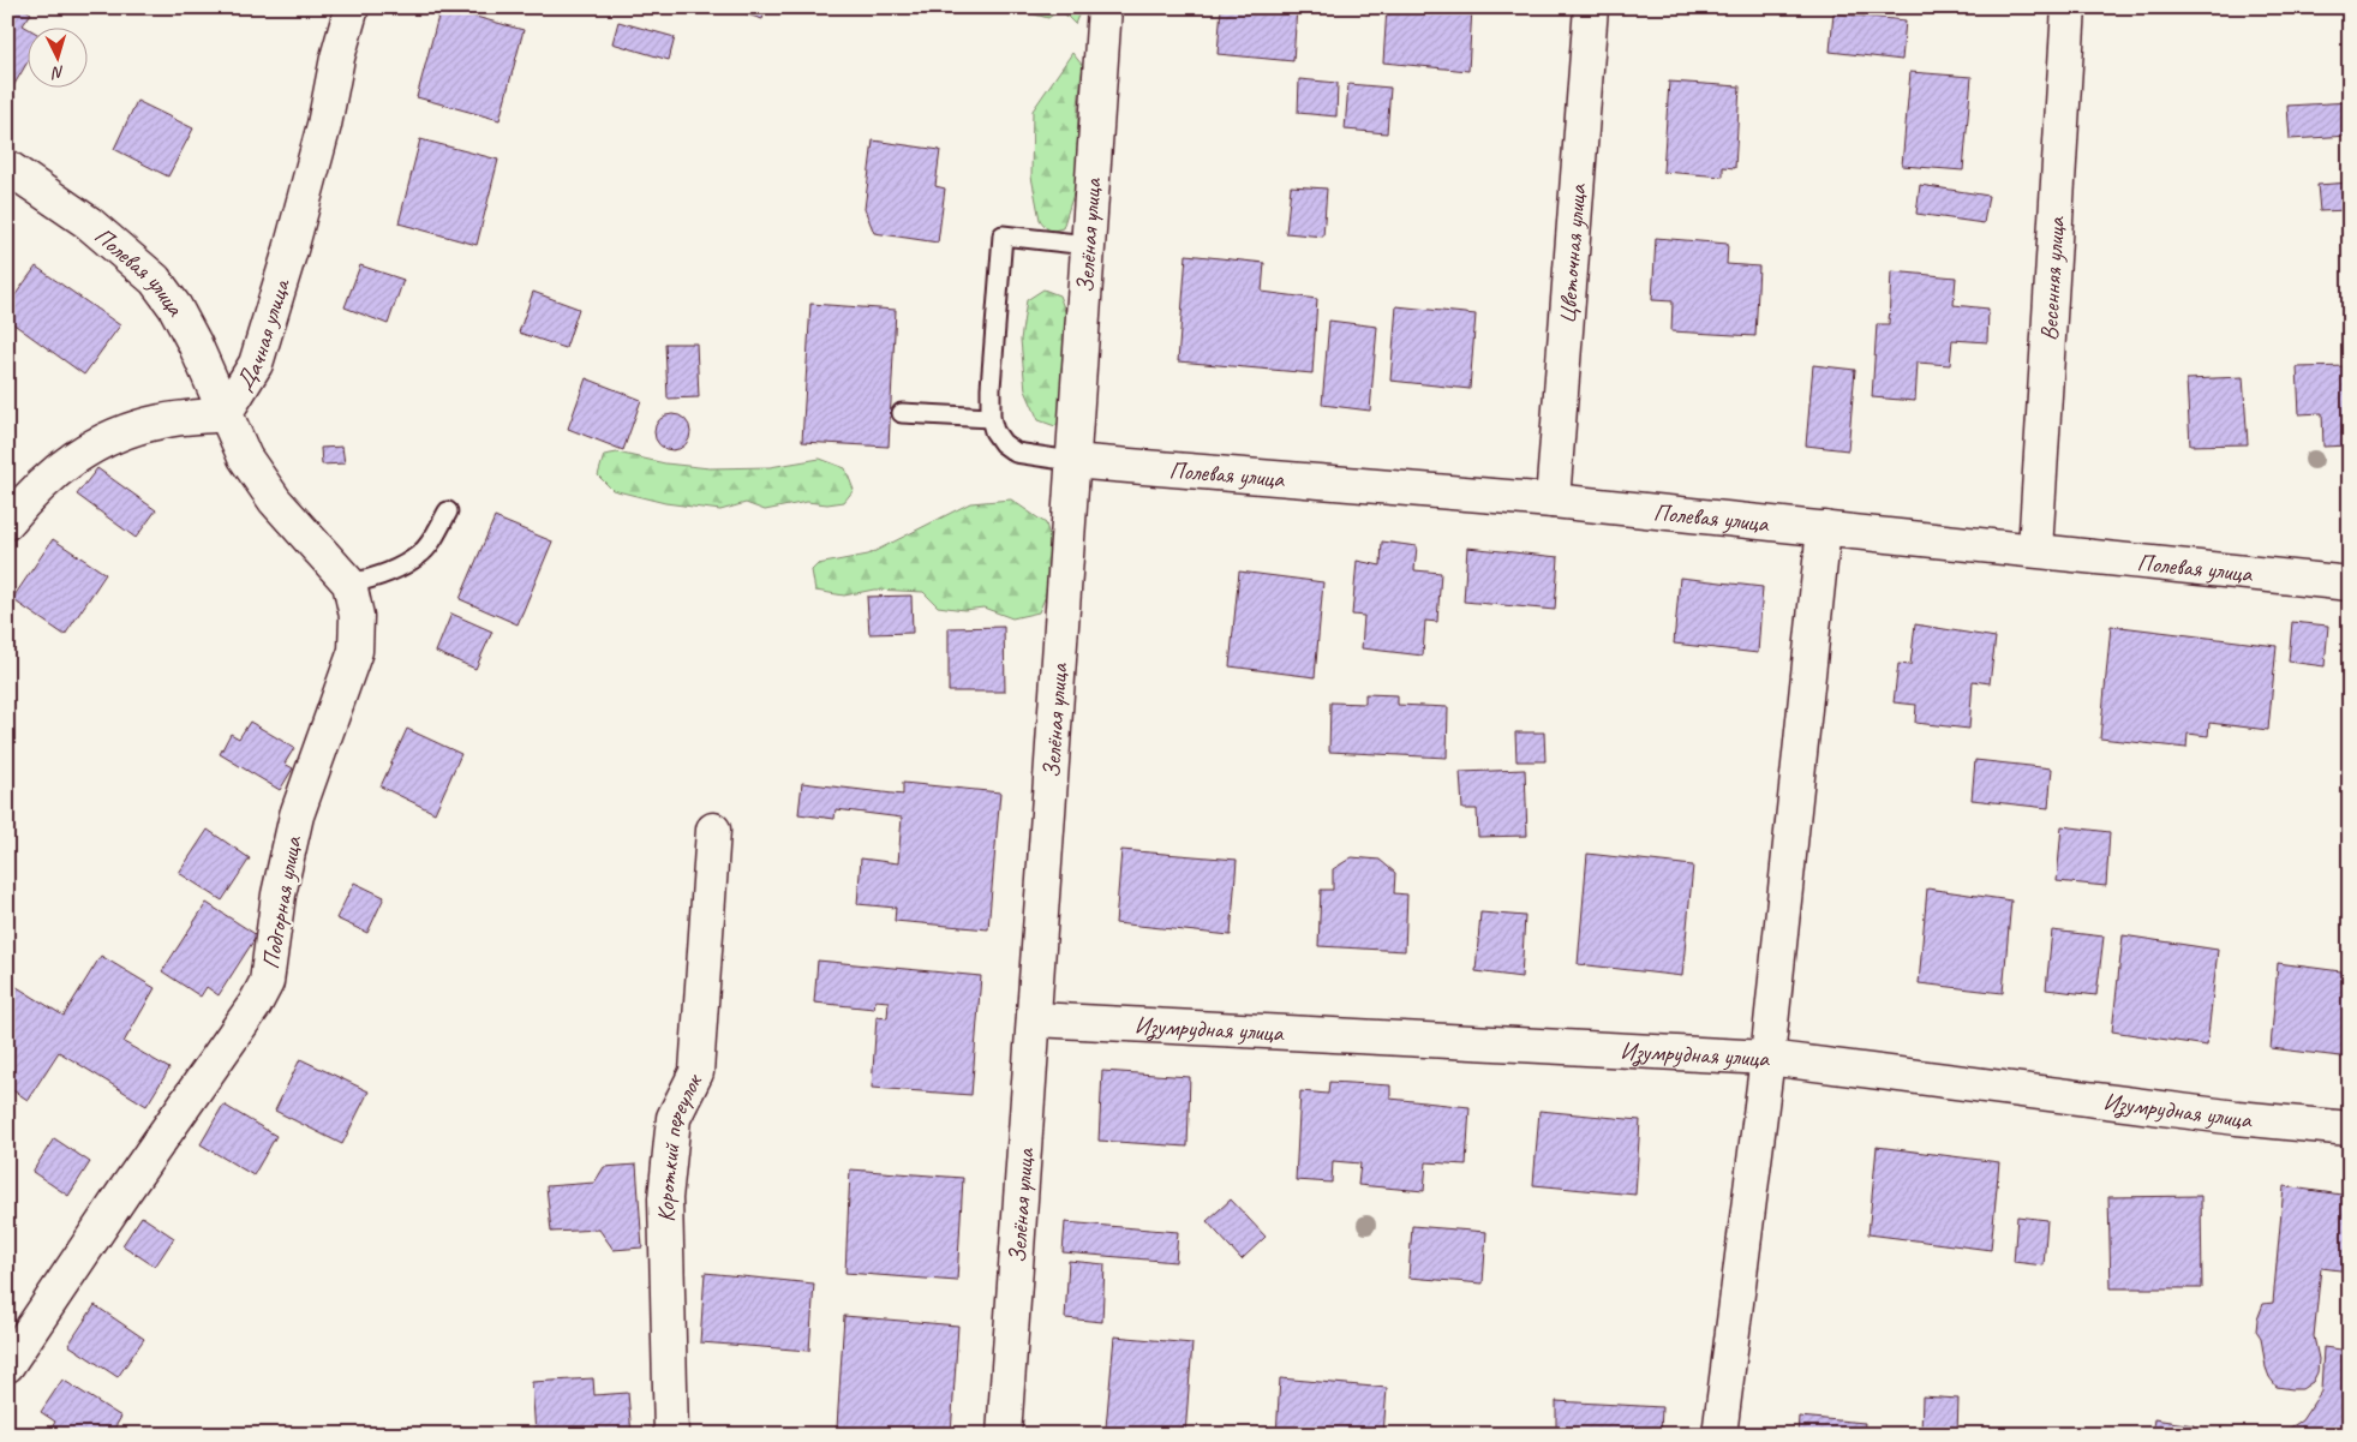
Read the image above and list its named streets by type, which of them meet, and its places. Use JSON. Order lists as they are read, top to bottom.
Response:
{
  "streets": {
    "street": [
      "Зелёная улица",
      "Цветочная улица",
      "Полевая улица",
      "Весенняя улица",
      "Дачная улица",
      "Подгорная улица",
      "Изумрудная улица",
      "Короткий переулок"
    ]
  },
  "crossings": [
    ["Зелёная улица", "Полевая улица"],
    ["Зелёная улица", "Изумрудная улица"],
    ["Цветочная улица", "Полевая улица"],
    ["Полевая улица", "Весенняя улица"],
    ["Полевая улица", "Дачная улица"],
    ["Полевая улица", "Подгорная улица"],
    ["Дачная улица", "Подгорная улица"]
  ],
  "north": "bottom"
}
